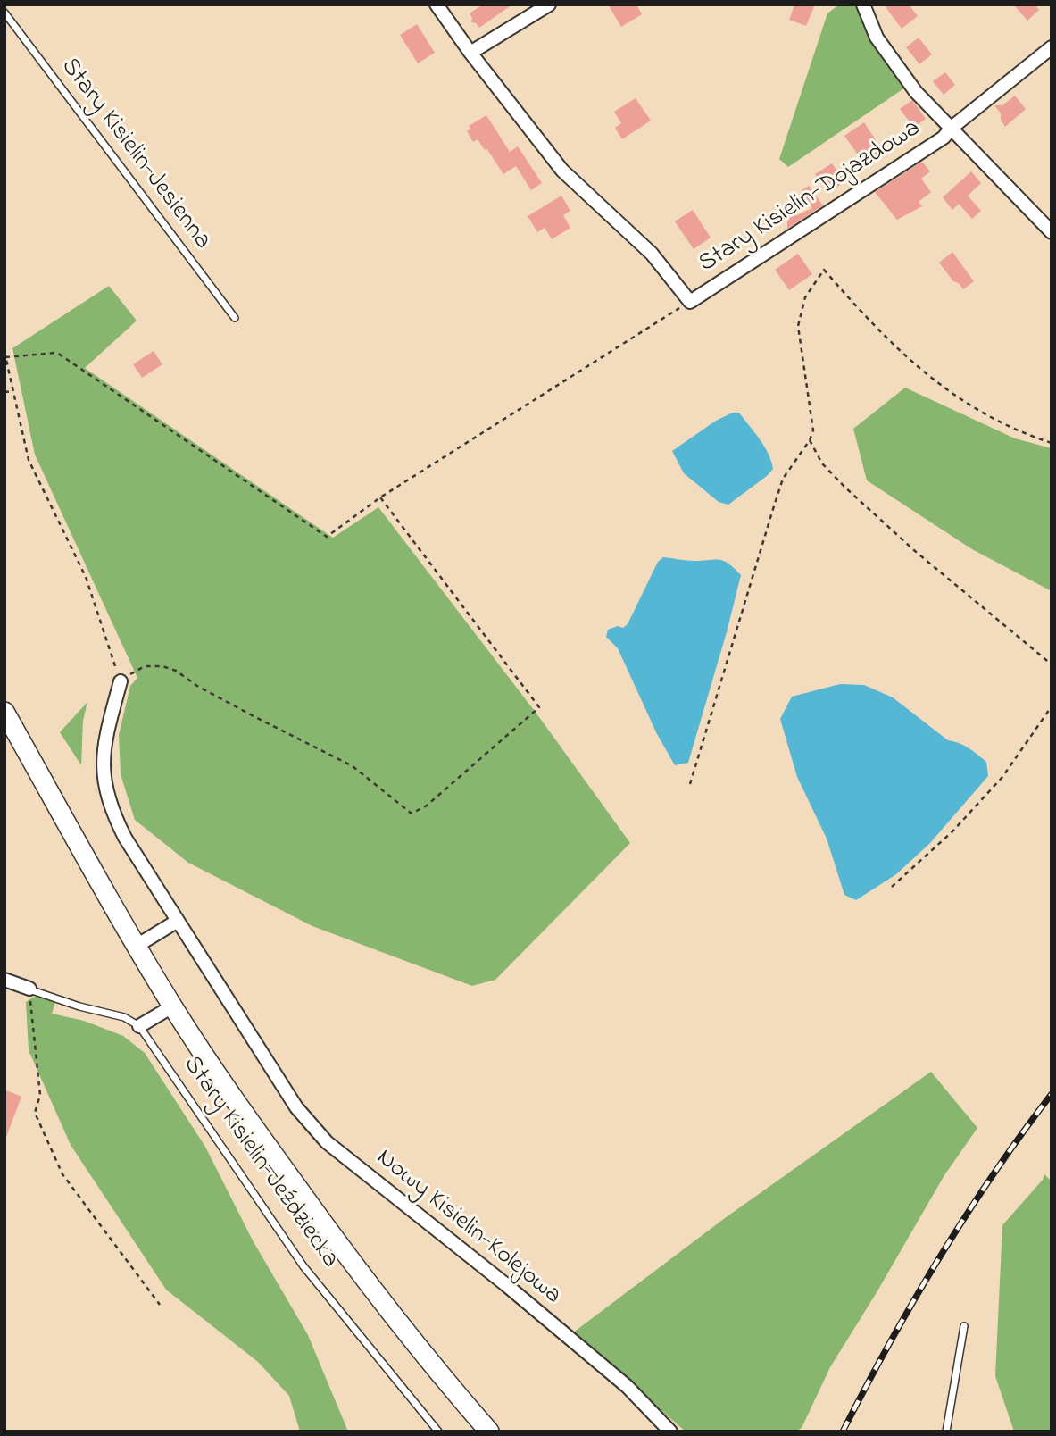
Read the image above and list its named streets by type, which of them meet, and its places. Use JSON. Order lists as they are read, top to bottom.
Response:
{
  "streets": {
    "street": ["Stary Kisielin-Dojazdowa", "Nowy Kisielin-Kolejowa"],
    "lane": ["Stary Kisielin-Jesienna", "Stary Kisielin-Jeździecka"]
  }
}
